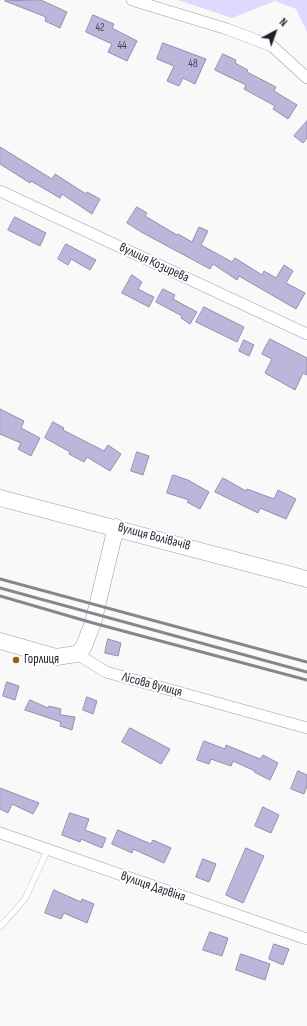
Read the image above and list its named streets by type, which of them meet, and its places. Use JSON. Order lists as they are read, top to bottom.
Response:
{
  "streets": {
    "street": [
      "вулиця Козирева",
      "вулиця Волівачів",
      "Лісова вулиця",
      "вулиця Дарвіна"
    ]
  },
  "places": ["Горлиця"],
  "house_numbers": ["42", "44", "48"],
  "north": "top right"
}
